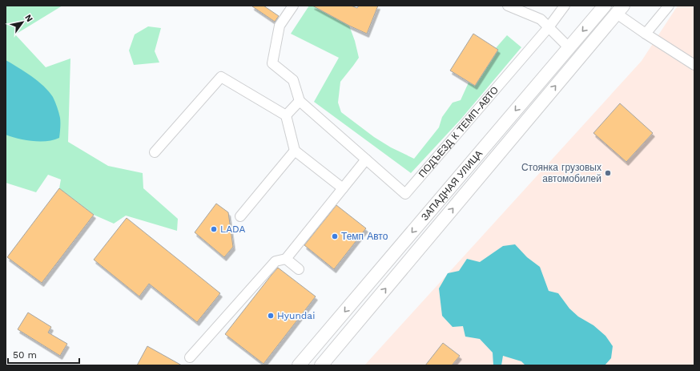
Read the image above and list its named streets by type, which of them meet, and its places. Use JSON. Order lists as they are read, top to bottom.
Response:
{
  "streets": {
    "main road": ["ЗАПАДНАЯ УЛИЦА"],
    "street": ["ПОДЪЕЗД К ТЕМП-АВТО"]
  },
  "places": [
    "Стоянка грузовых автомобилей",
    "LADA",
    "Темп Авто",
    "Hyundai"
  ],
  "scale_bar": "50 m",
  "north": "top right"
}
